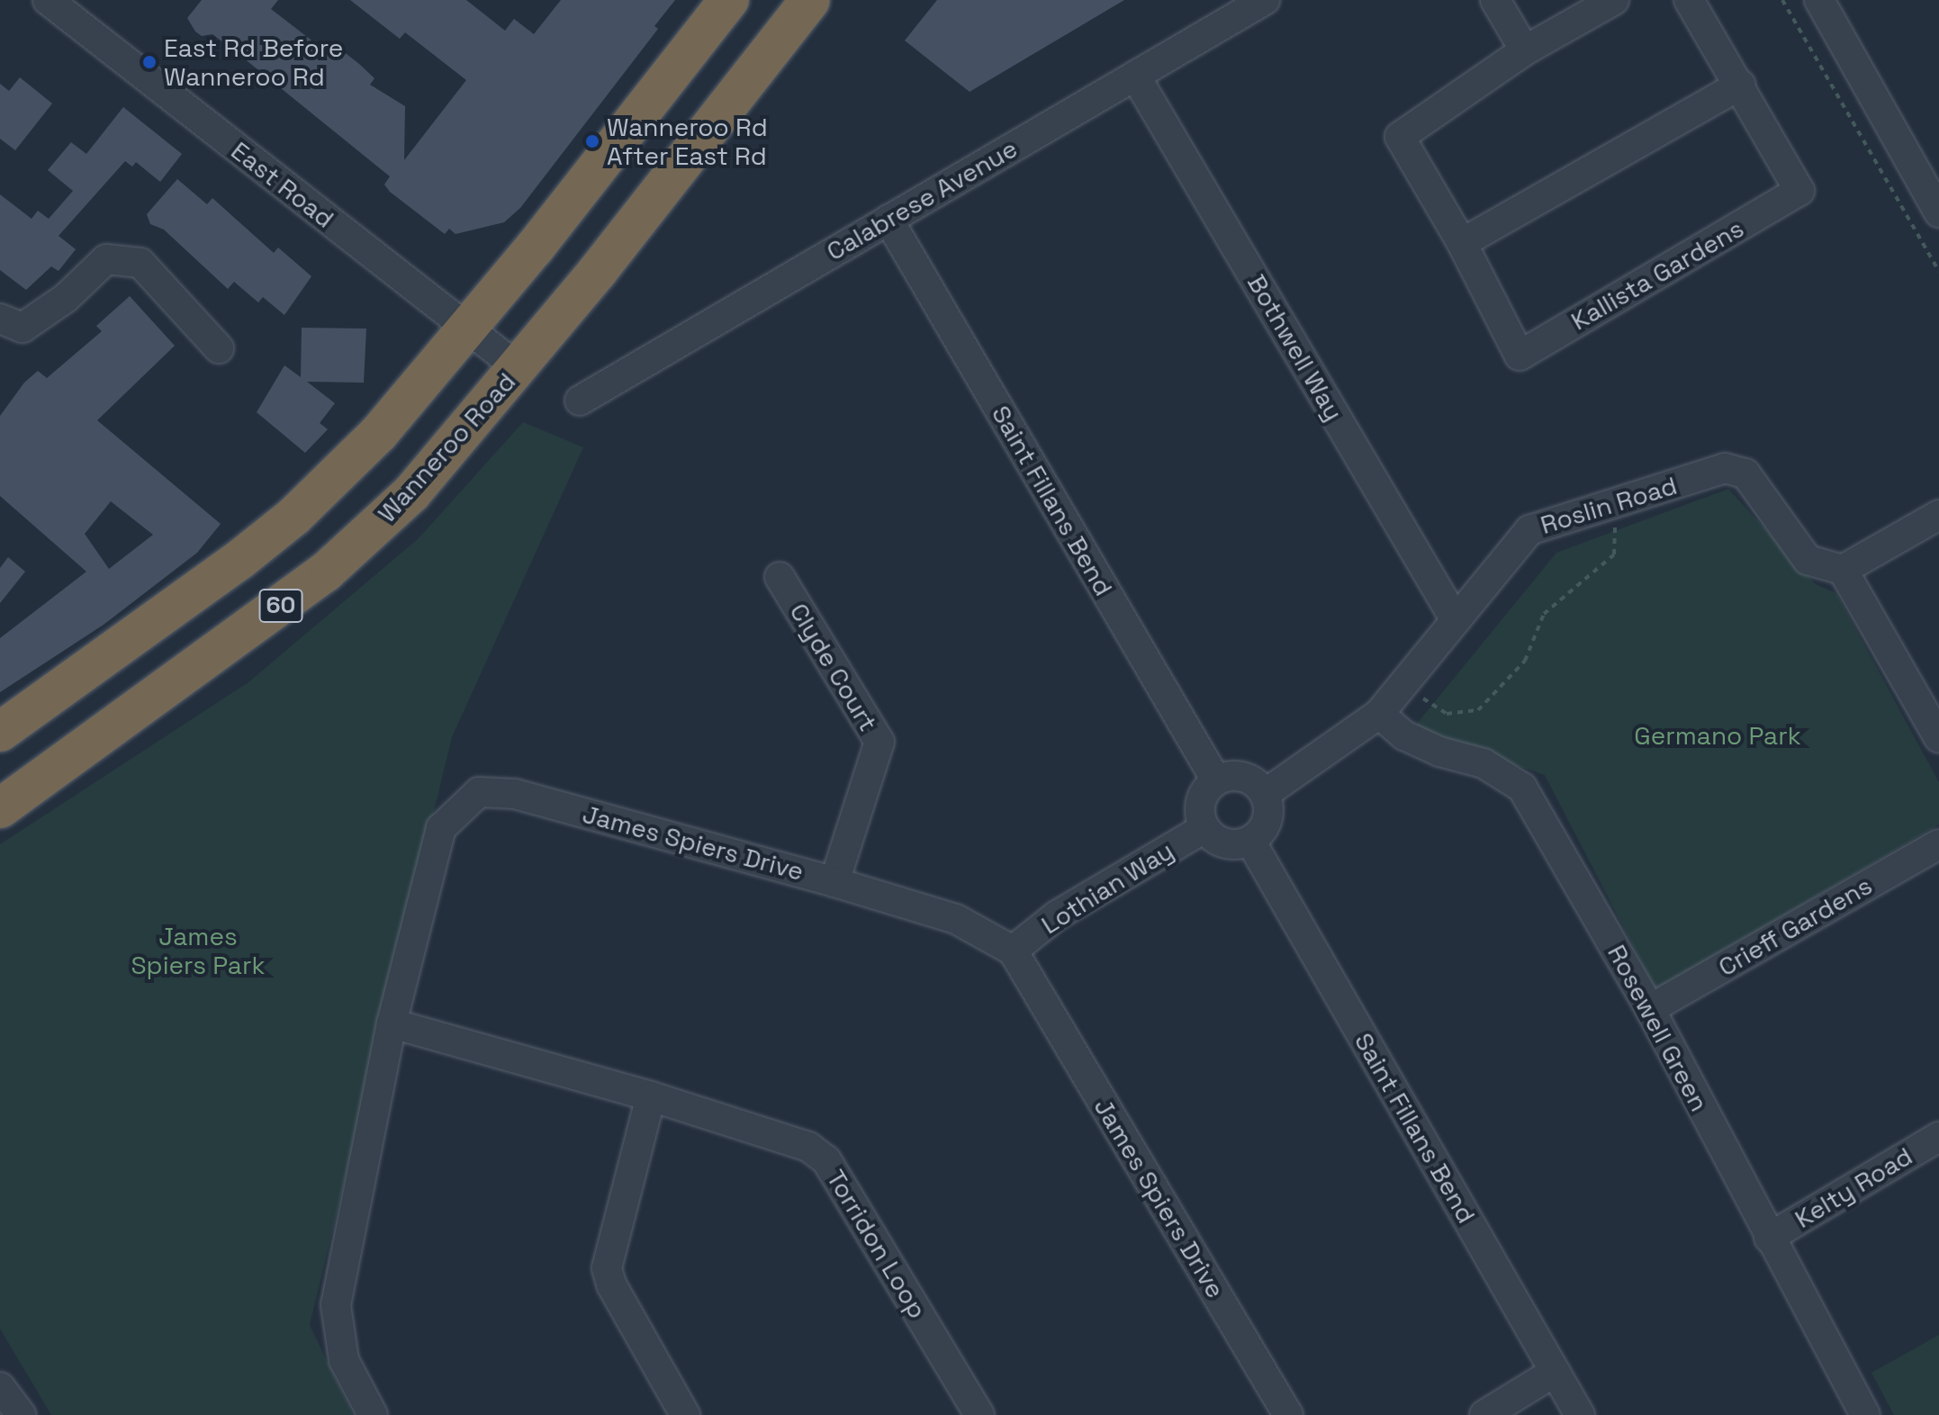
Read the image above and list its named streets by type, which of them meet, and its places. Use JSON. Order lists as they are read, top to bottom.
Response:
{
  "streets": {
    "highway": ["Wanneroo Road", "60"],
    "street": [
      "East Road",
      "Calabrese Avenue",
      "Kallista Gardens",
      "Bothwell Way",
      "Saint Fillans Bend",
      "Roslin Road",
      "Clyde Court",
      "James Spiers Drive",
      "Lothian Way",
      "Crieff Gardens",
      "Rosewell Green",
      "Kelty Road",
      "Torridon Loop"
    ]
  },
  "crossings": [
    ["East Road", "Wanneroo Road"],
    ["East Road", "60"],
    ["Calabrese Avenue", "Bothwell Way"],
    ["Calabrese Avenue", "Saint Fillans Bend"],
    ["Bothwell Way", "Roslin Road"],
    ["Saint Fillans Bend", "Roslin Road"],
    ["Saint Fillans Bend", "Lothian Way"],
    ["Roslin Road", "Lothian Way"],
    ["Roslin Road", "Rosewell Green"],
    ["Clyde Court", "James Spiers Drive"],
    ["James Spiers Drive", "Lothian Way"],
    ["James Spiers Drive", "Torridon Loop"],
    ["Crieff Gardens", "Rosewell Green"],
    ["Rosewell Green", "Kelty Road"]
  ],
  "parks": ["Germano Park", "James Spiers Park"],
  "places": ["East Rd Before Wanneroo Rd", "Wanneroo Rd After East Rd"]
}
